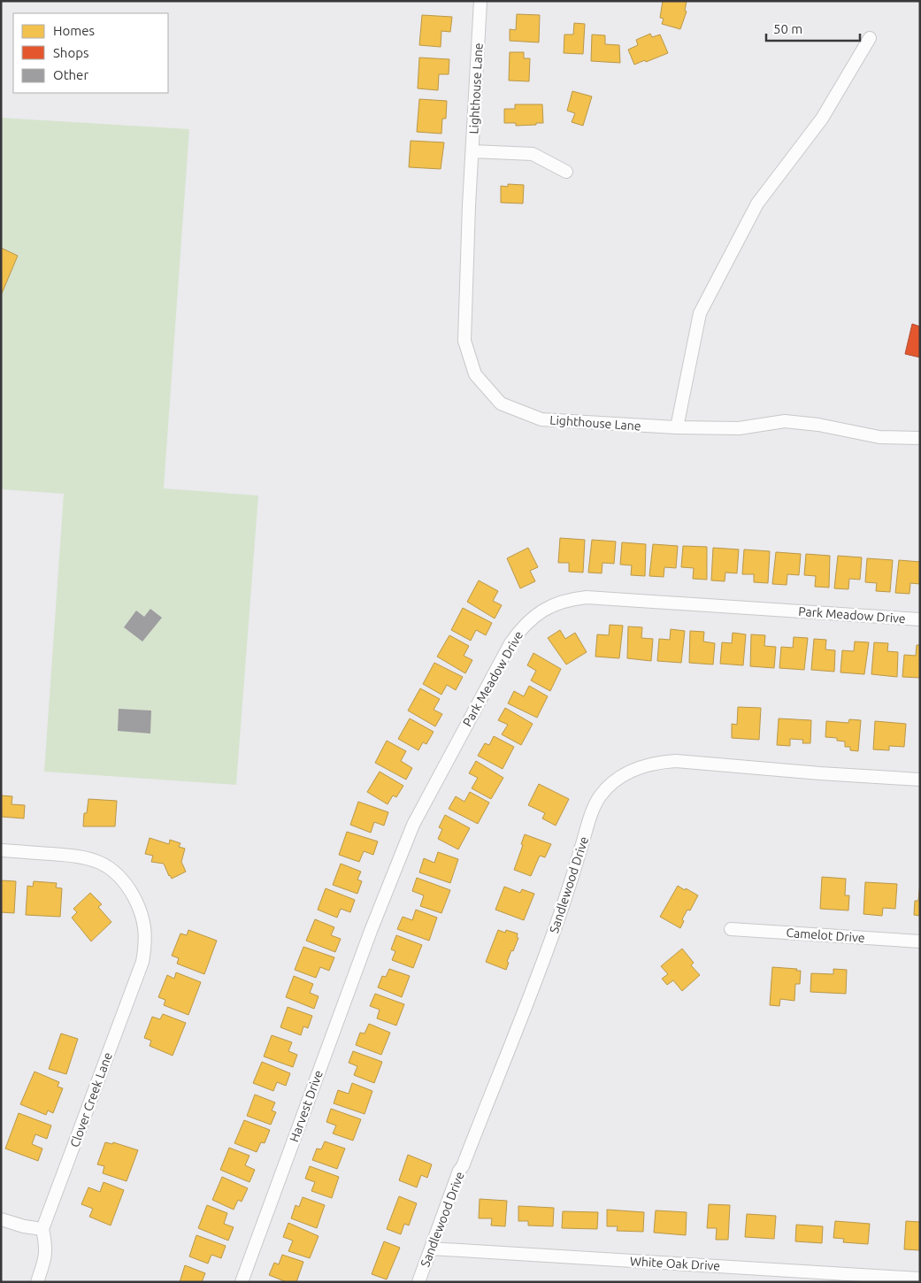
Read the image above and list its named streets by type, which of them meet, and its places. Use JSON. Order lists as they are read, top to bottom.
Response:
{
  "streets": {
    "street": [
      "Lighthouse Lane",
      "Park Meadow Drive",
      "Sandlewood Drive",
      "Camelot Drive",
      "Clover Creek Lane",
      "Harvest Drive",
      "White Oak Drive"
    ]
  },
  "crossings": [
    ["Park Meadow Drive", "Harvest Drive"],
    ["Sandlewood Drive", "White Oak Drive"]
  ],
  "legend": ["Homes", "Shops", "Other"],
  "scale_bar": "50 m"
}
